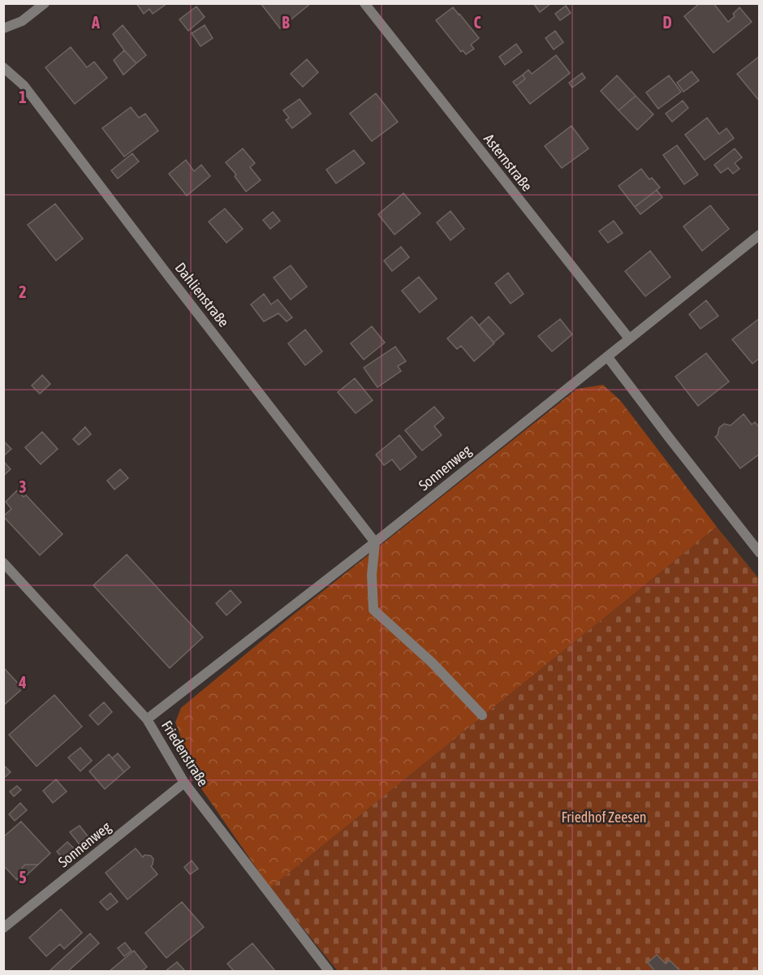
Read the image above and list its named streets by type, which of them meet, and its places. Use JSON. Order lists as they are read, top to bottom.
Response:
{
  "streets": {
    "street": [
      "Asternstraße",
      "Dahlienstraße",
      "Sonnenweg",
      "Friedenstraße"
    ]
  },
  "crossings": [
    ["Asternstraße", "Sonnenweg"],
    ["Dahlienstraße", "Sonnenweg"],
    ["Sonnenweg", "Friedenstraße"]
  ],
  "parks": ["Friedhof Zeesen"],
  "grid": {
    "columns": [
      "A",
      "B",
      "C",
      "D"
    ],
    "rows": [
      "1",
      "2",
      "3",
      "4",
      "5"
    ]
  }
}
